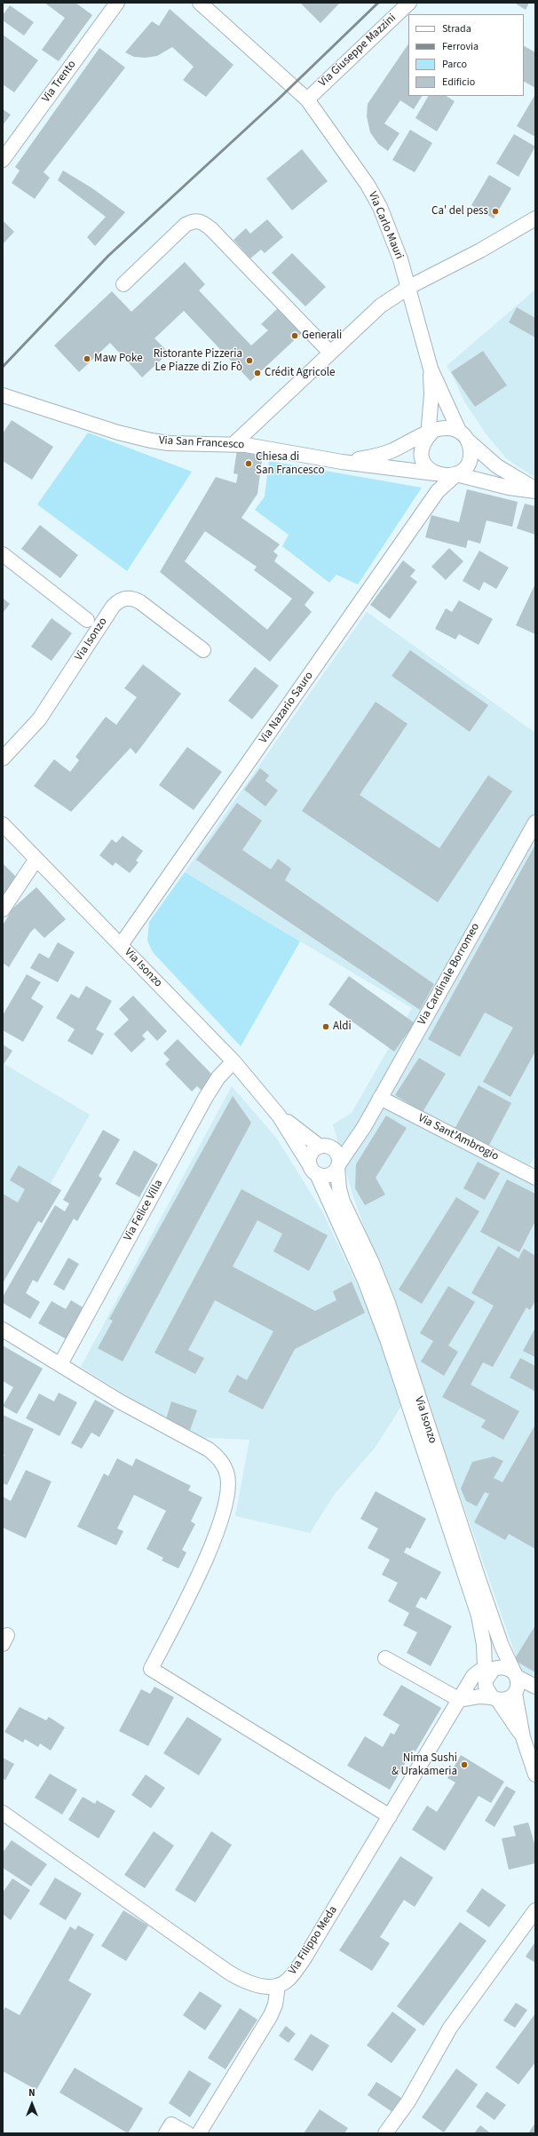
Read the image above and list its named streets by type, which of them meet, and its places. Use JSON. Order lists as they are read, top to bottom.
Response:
{
  "streets": {
    "street": [
      "Via Giuseppe Mazzini",
      "Via Trento",
      "Via Carlo Mauri",
      "Via San Francesco",
      "Via Isonzo",
      "Via Nazario Sauro",
      "Via Cardinale Borromeo",
      "Via Sant'Ambrogio",
      "Via Felice Villa",
      "Via Filippo Meda"
    ]
  },
  "crossings": [
    ["Via Giuseppe Mazzini", "Via Carlo Mauri"],
    ["Via Carlo Mauri", "Via San Francesco"],
    ["Via Carlo Mauri", "Via Nazario Sauro"],
    ["Via San Francesco", "Via Nazario Sauro"],
    ["Via Isonzo", "Via Nazario Sauro"],
    ["Via Isonzo", "Via Cardinale Borromeo"],
    ["Via Isonzo", "Via Felice Villa"],
    ["Via Isonzo", "Via Filippo Meda"],
    ["Via Cardinale Borromeo", "Via Sant'Ambrogio"]
  ],
  "places": [
    "Ca' del pess",
    "Generali",
    "Maw Poke",
    "Ristorante Pizzeria Le Piazze di Zio Fò",
    "Crédit Agricole",
    "Chiesa di San Francesco",
    "Aldi",
    "Nima Sushi & Urakameria"
  ],
  "legend": [
    "Strada",
    "Ferrovia",
    "Parco",
    "Edificio"
  ],
  "north": "top"
}
